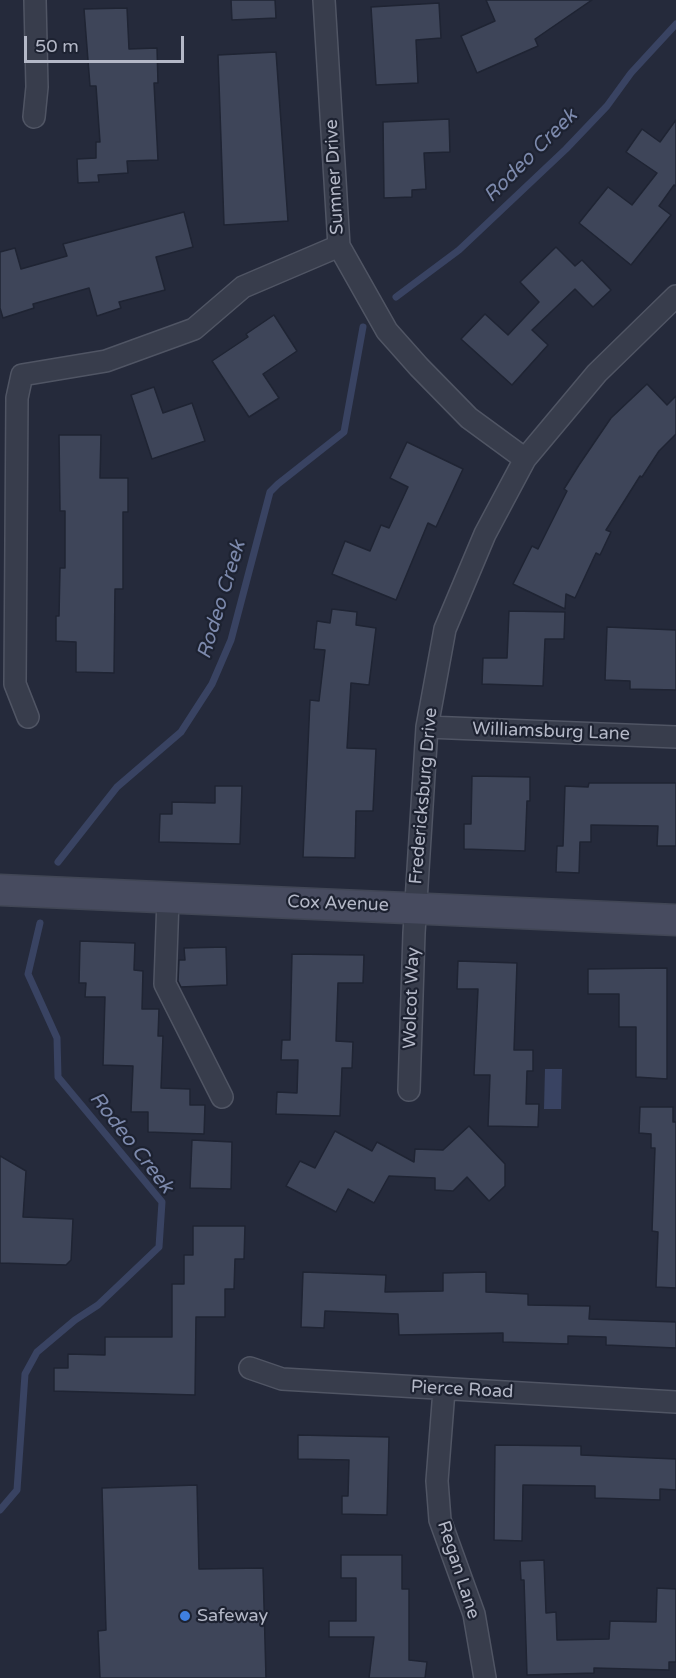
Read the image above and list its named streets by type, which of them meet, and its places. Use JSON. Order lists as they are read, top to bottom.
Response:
{
  "streets": {
    "main road": ["Cox Avenue"],
    "street": [
      "Sumner Drive",
      "Williamsburg Lane",
      "Fredericksburg Drive",
      "Wolcot Way",
      "Pierce Road",
      "Regan Lane"
    ]
  },
  "crossings": [
    ["Sumner Drive", "Fredericksburg Drive"],
    ["Williamsburg Lane", "Fredericksburg Drive"],
    ["Fredericksburg Drive", "Cox Avenue"],
    ["Fredericksburg Drive", "Wolcot Way"],
    ["Cox Avenue", "Wolcot Way"],
    ["Pierce Road", "Regan Lane"]
  ],
  "water": ["Rodeo Creek"],
  "places": ["Safeway"],
  "scale_bar": "50 m"
}
